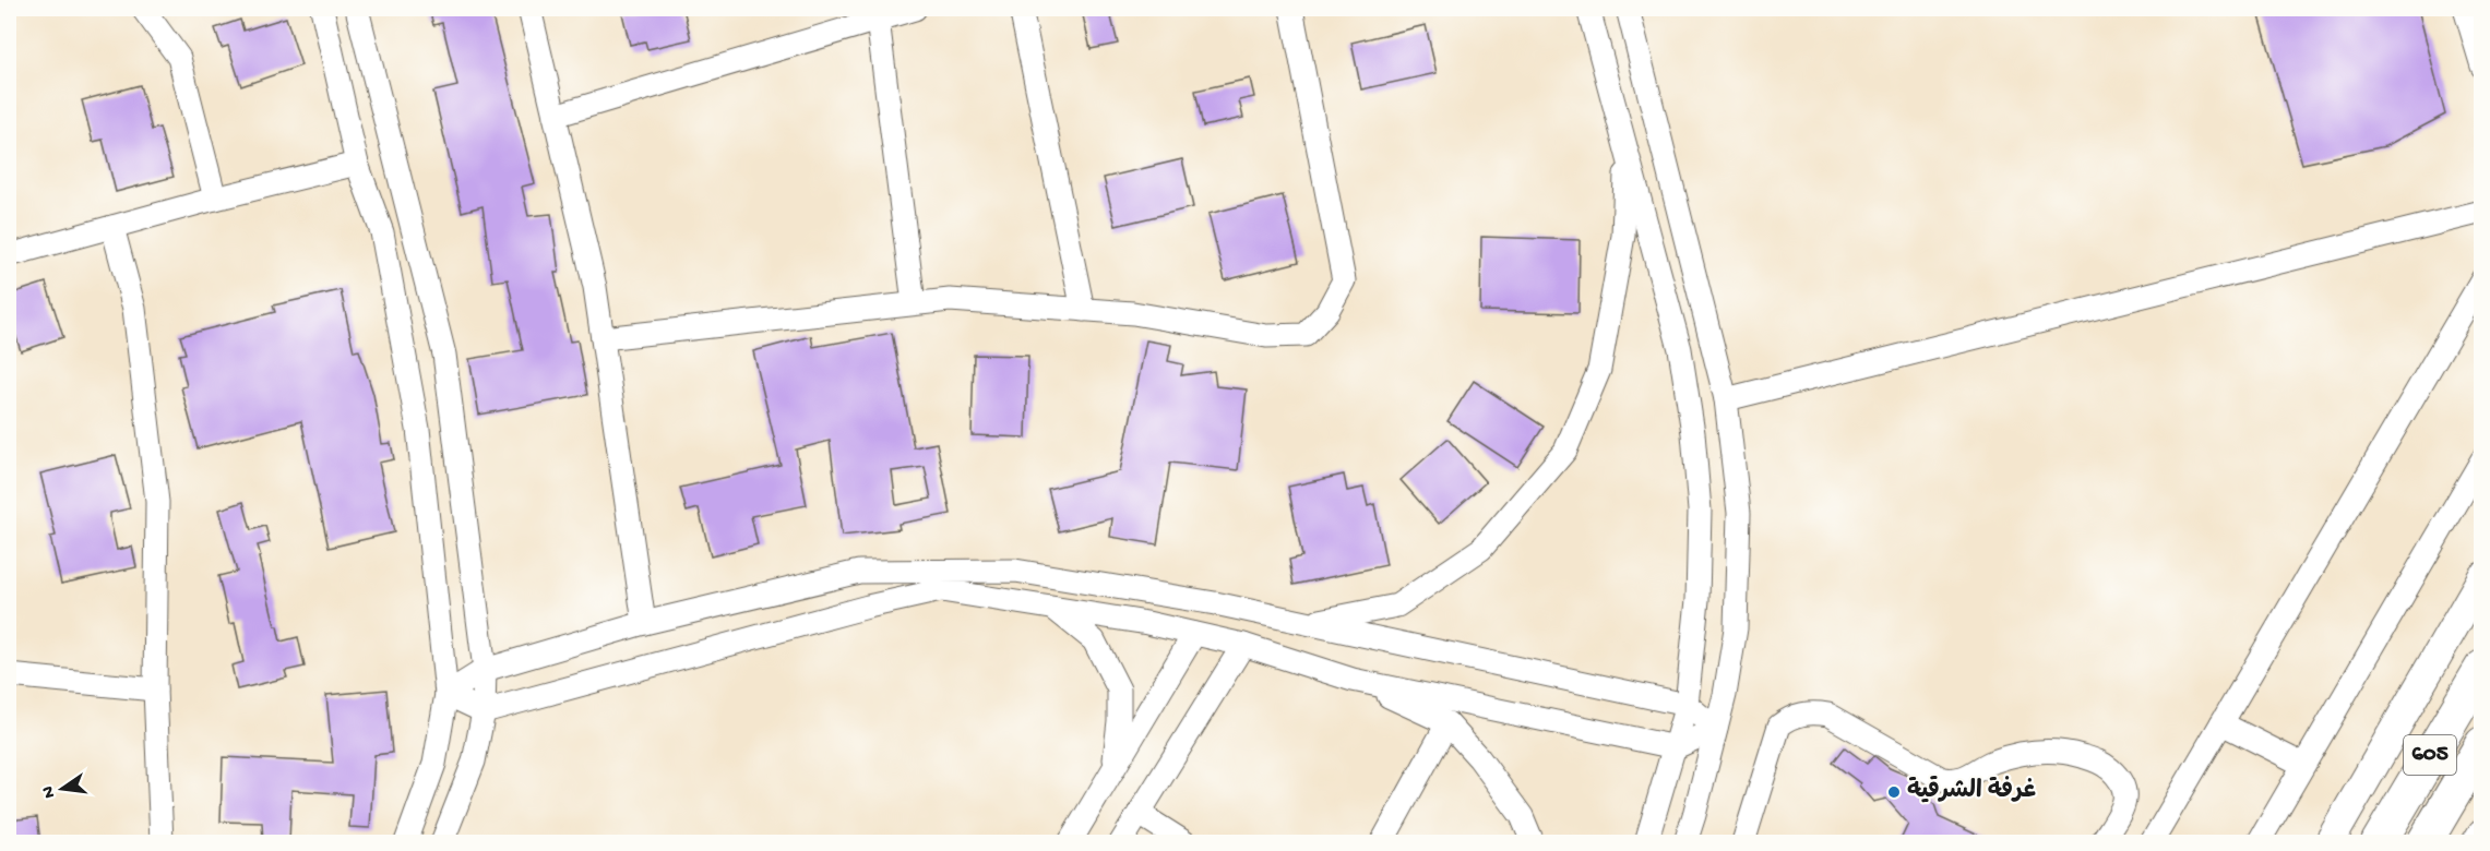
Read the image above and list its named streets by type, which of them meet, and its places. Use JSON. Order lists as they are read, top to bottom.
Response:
{
  "streets": {
    "highway": ["605"]
  },
  "places": ["غرفة الشرقية"],
  "north": "left"
}
